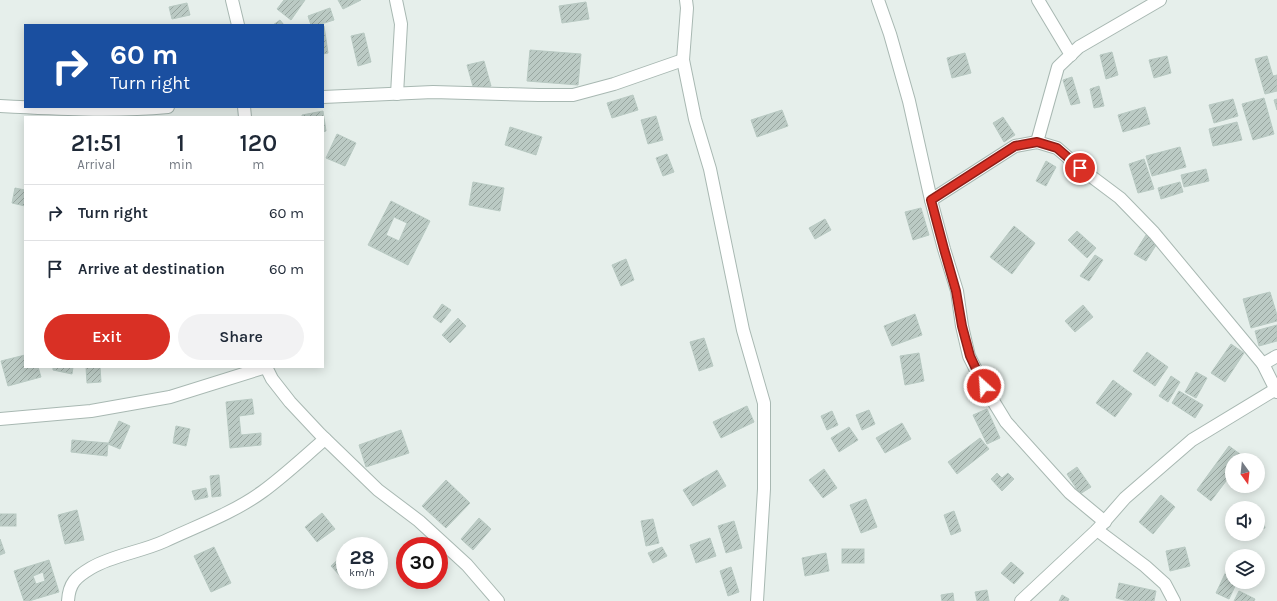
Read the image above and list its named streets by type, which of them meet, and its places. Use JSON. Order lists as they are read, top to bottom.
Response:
{
  "north": "bottom",
  "page": {
    "turn": ["60 m", "Turn right"],
    "eta": [
      "21:51",
      "Arrival",
      "1",
      "min",
      "120",
      "m"
    ],
    "list": [
      {
        "name": "Turn right",
        "value": "60 m"
      },
      {
        "name": "Arrive at destination",
        "value": "60 m"
      }
    ],
    "buttons": ["Exit", "Share"],
    "speed": "28 km/h",
    "limit": "30"
  }
}
